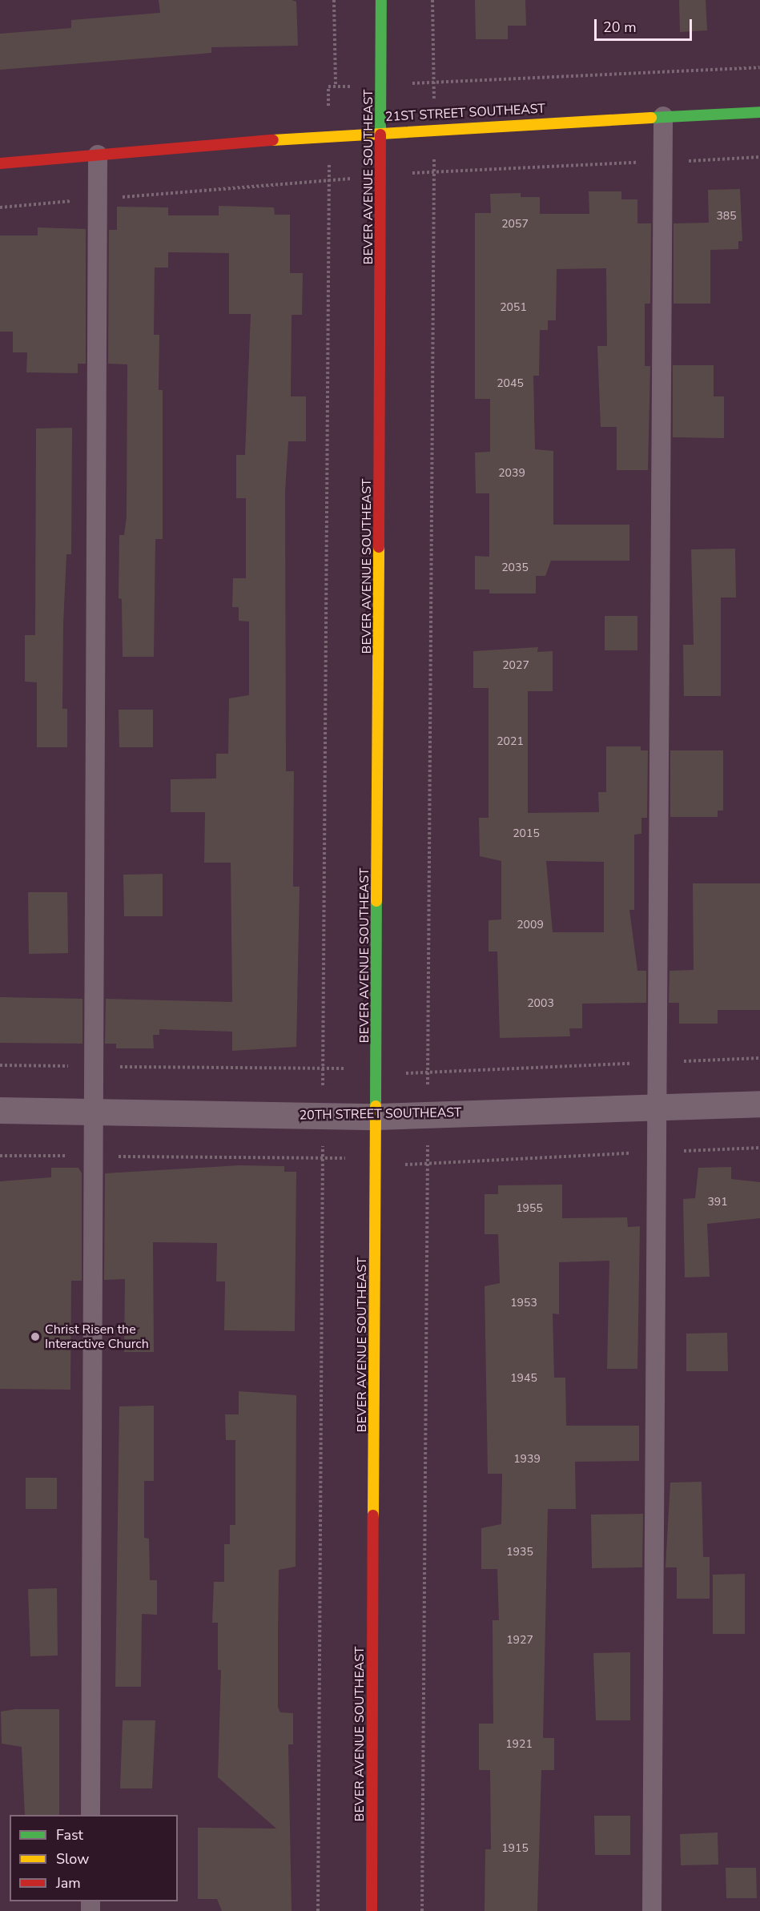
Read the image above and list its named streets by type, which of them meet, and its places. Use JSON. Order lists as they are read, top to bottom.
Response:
{
  "streets": {
    "street": ["21ST STREET SOUTHEAST", "BEVER AVENUE SOUTHEAST", "20TH STREET SOUTHEAST"]
  },
  "crossings": [
    ["21ST STREET SOUTHEAST", "BEVER AVENUE SOUTHEAST"],
    ["BEVER AVENUE SOUTHEAST", "20TH STREET SOUTHEAST"]
  ],
  "places": ["Christ Risen the Interactive Church"],
  "house_numbers": [
    "385",
    "2057",
    "2051",
    "2045",
    "2039",
    "2035",
    "2027",
    "2021",
    "2015",
    "2009",
    "2003",
    "391",
    "1955",
    "1953",
    "1945",
    "1939",
    "1935",
    "1927",
    "1921",
    "1915"
  ],
  "legend": ["Fast", "Slow", "Jam"],
  "scale_bar": "20 m"
}
